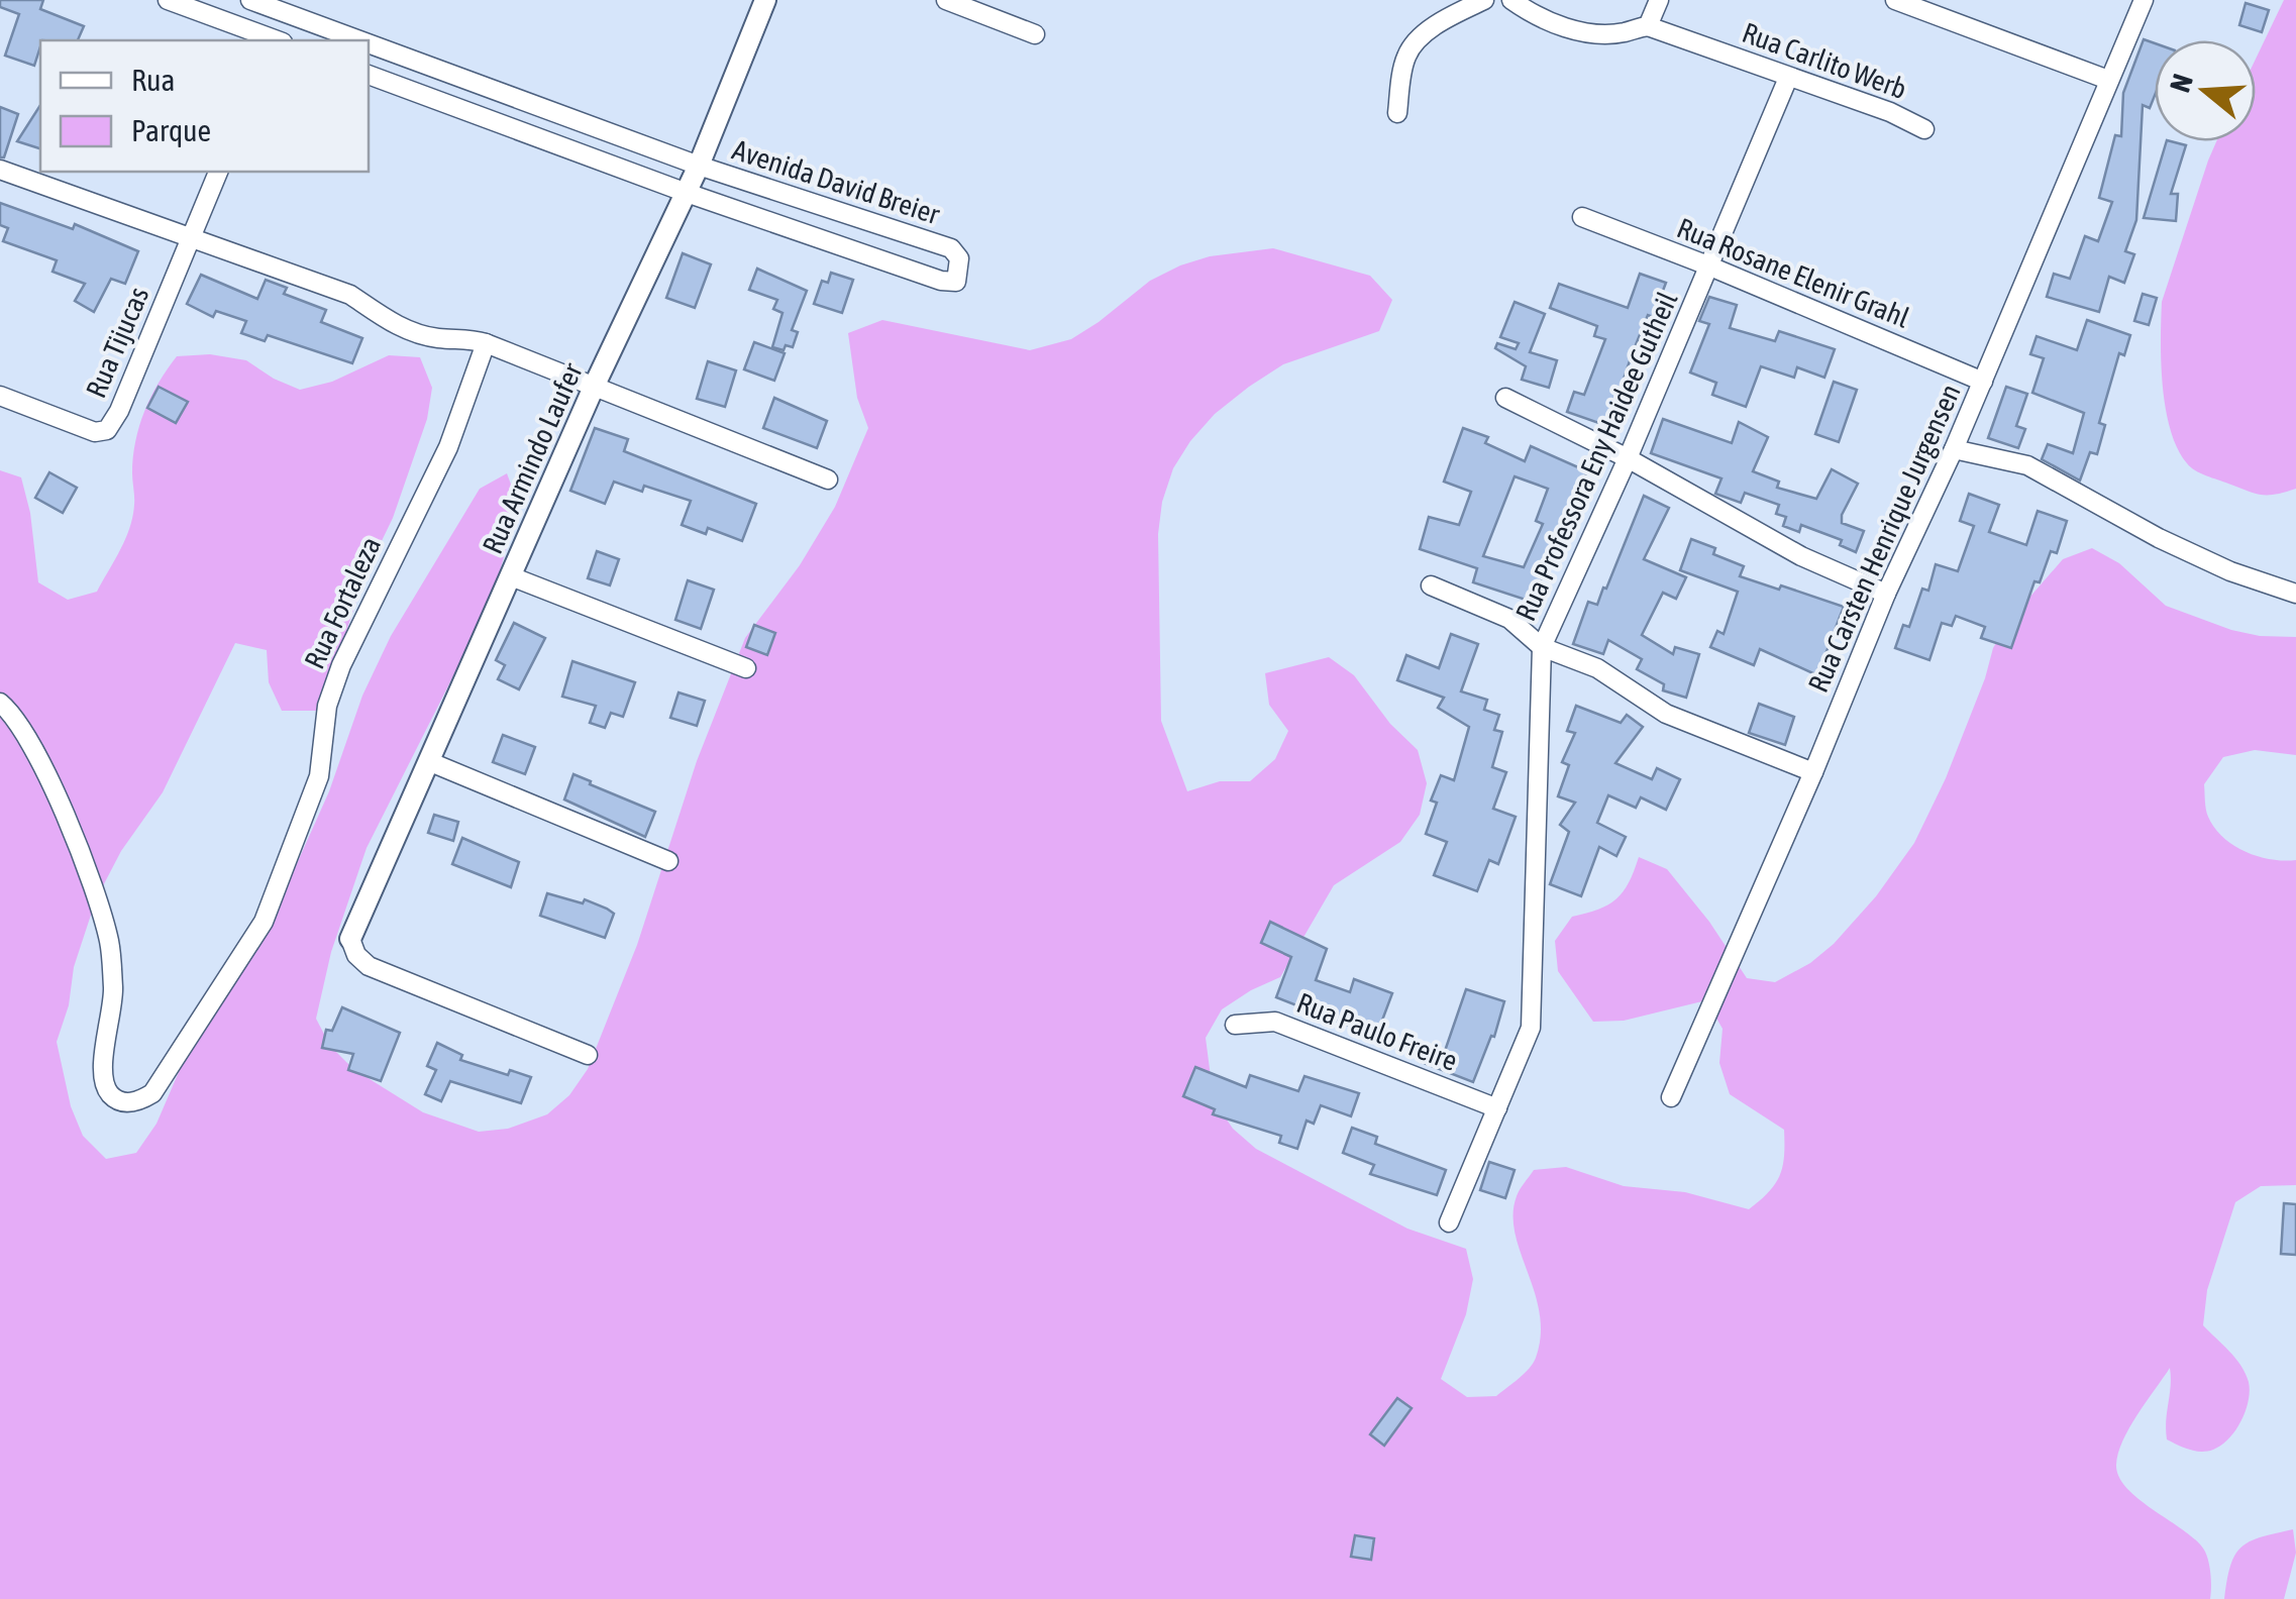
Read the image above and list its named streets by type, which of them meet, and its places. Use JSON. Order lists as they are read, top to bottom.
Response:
{
  "streets": {
    "street": [
      "Rua Carlito Werb",
      "Avenida David Breier",
      "Rua Rosane Elenir Grahl",
      "Rua Tijucas",
      "Rua Professora Eny Haidee Gutheil",
      "Rua Armindo Laufer",
      "Rua Carsten Henrique Jurgensen",
      "Rua Fortaleza",
      "Rua Paulo Freire"
    ]
  },
  "crossings": [
    ["Rua Carlito Werb", "Rua Professora Eny Haidee Gutheil"],
    ["Avenida David Breier", "Rua Armindo Laufer"],
    ["Rua Rosane Elenir Grahl", "Rua Professora Eny Haidee Gutheil"],
    ["Rua Rosane Elenir Grahl", "Rua Carsten Henrique Jurgensen"],
    ["Rua Professora Eny Haidee Gutheil", "Rua Paulo Freire"]
  ],
  "legend": ["Rua", "Parque"],
  "north": "left"
}
